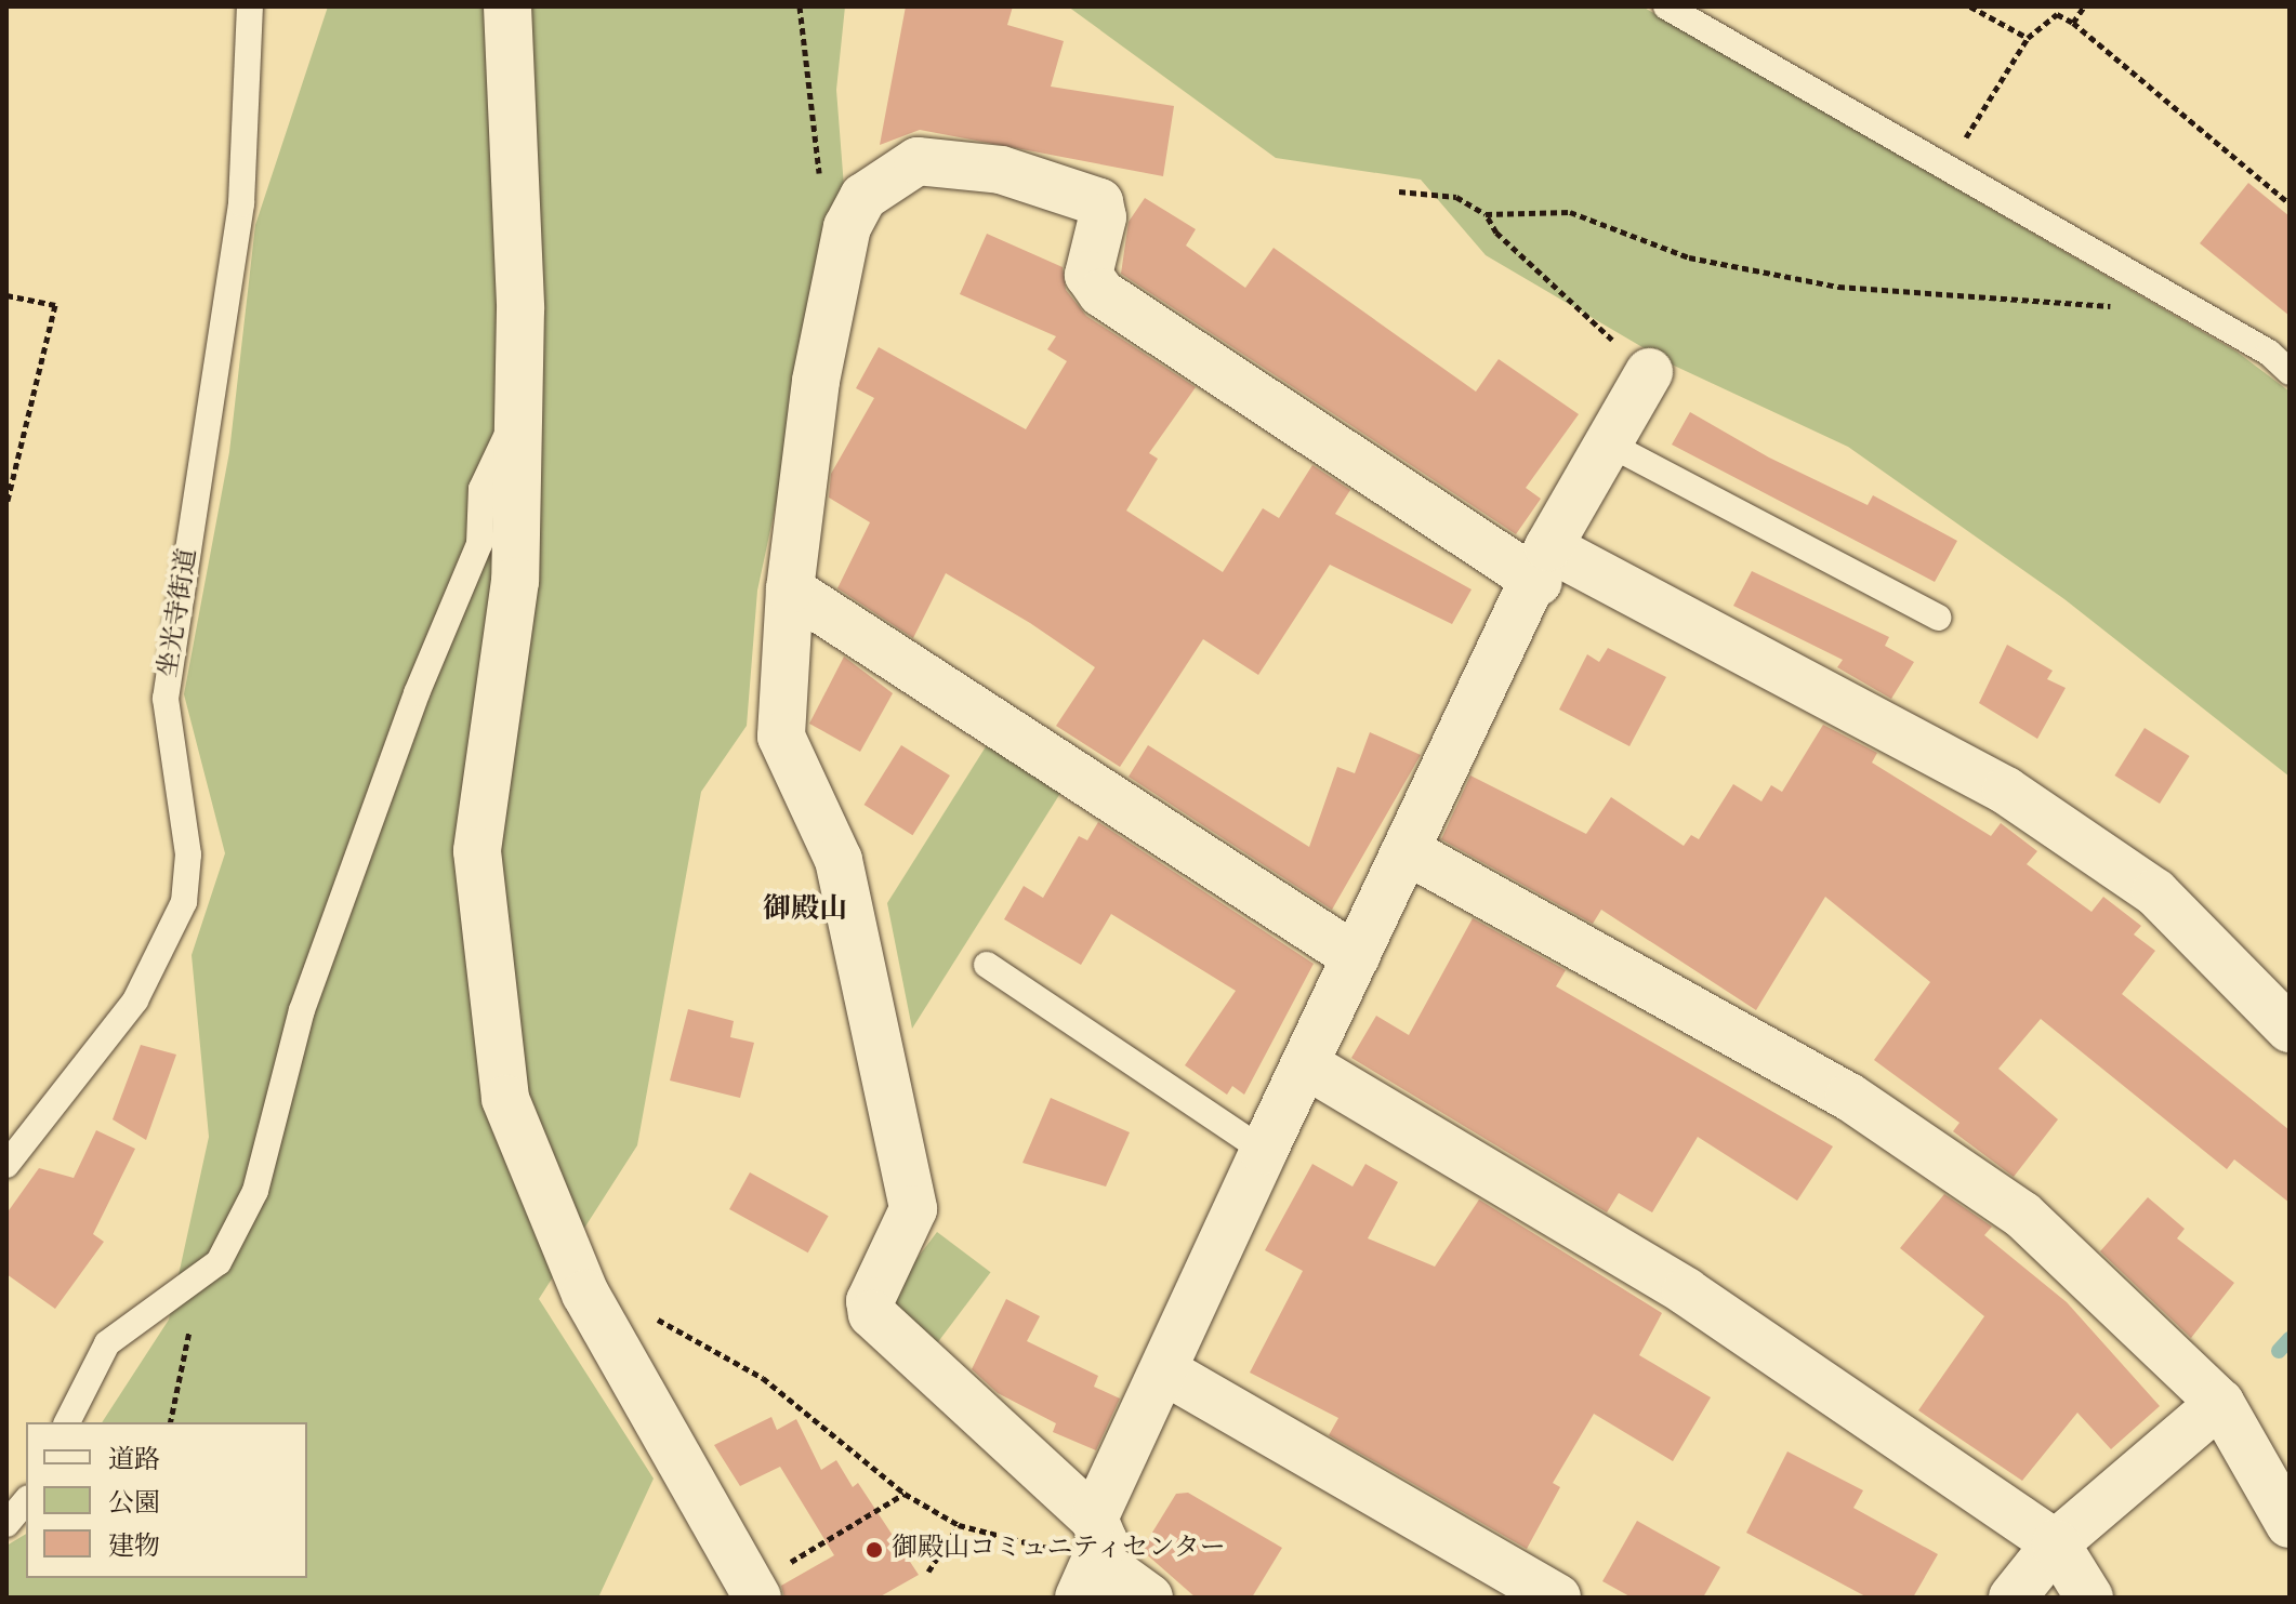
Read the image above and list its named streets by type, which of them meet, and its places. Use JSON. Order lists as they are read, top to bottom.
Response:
{
  "streets": {
    "lane": ["坐光寺街道"]
  },
  "districts": ["御殿山"],
  "places": ["御殿山コミュニティセンター"],
  "legend": ["道路", "公園", "建物"]
}
